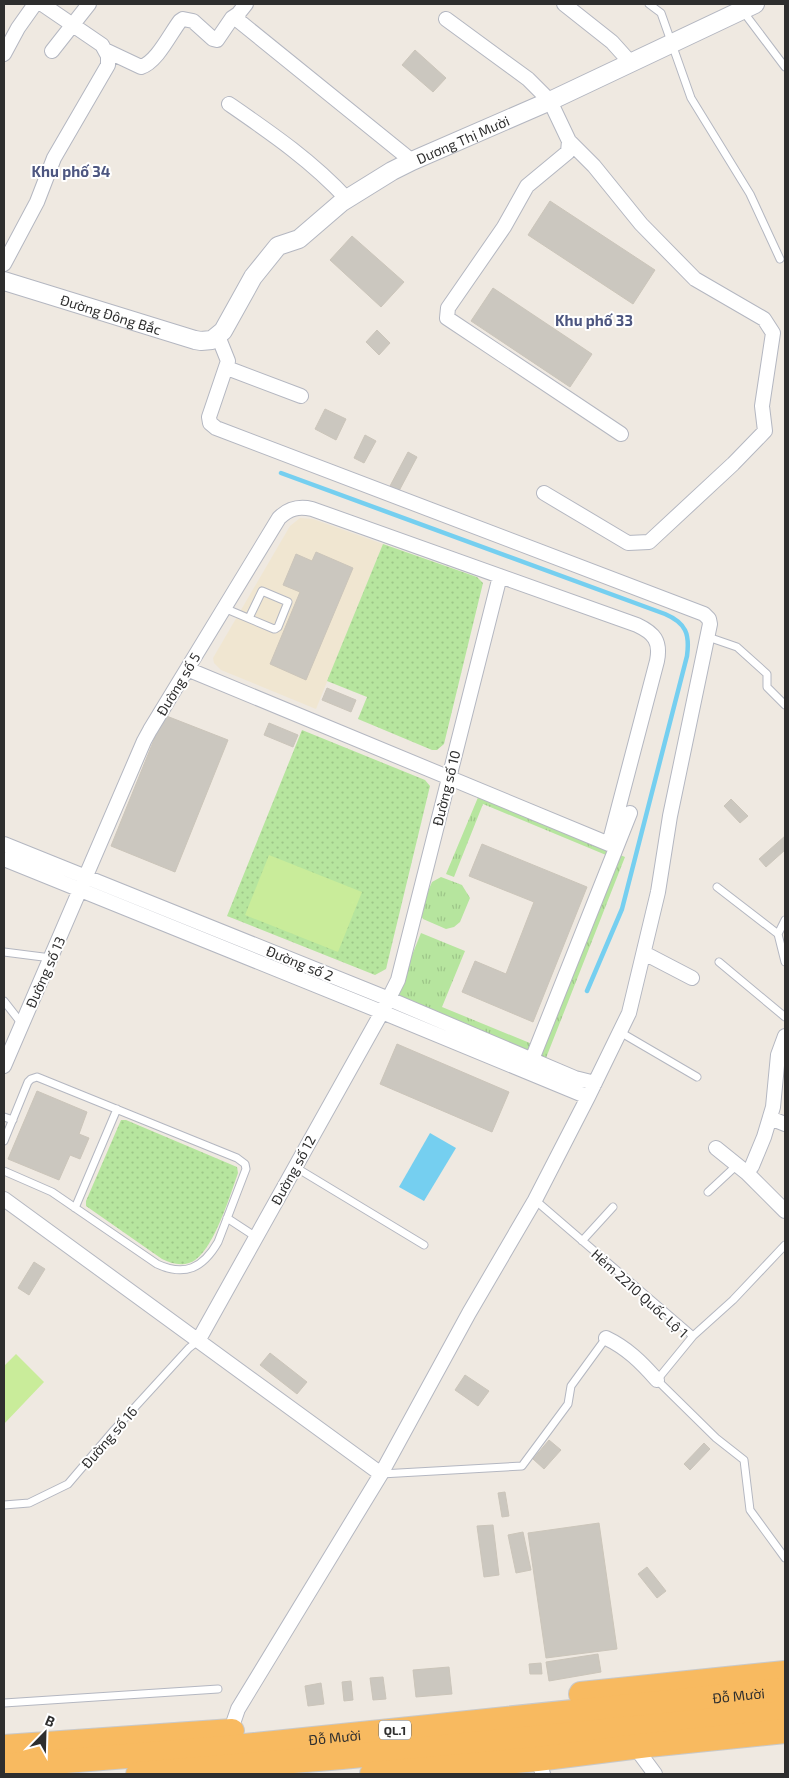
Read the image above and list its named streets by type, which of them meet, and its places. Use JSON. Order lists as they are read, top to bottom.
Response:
{
  "streets": {
    "highway": ["Đỗ Mười", "QL.1"],
    "street": [
      "Dương Thị Mười",
      "Đường Đông Bắc",
      "Đường số 5",
      "Đường số 10",
      "Đường số 2",
      "Đường số 13",
      "Đường số 12"
    ],
    "lane": ["Hẻm 2210 Quốc Lộ 1", "Đường số 16"]
  },
  "crossings": [
    ["Dương Thị Mười", "Đường Đông Bắc"],
    ["Đường số 5", "Đường số 10"],
    ["Đường số 5", "Đường số 2"],
    ["Đường số 5", "Đường số 13"],
    ["Đường số 10", "Đường số 2"],
    ["Đường số 10", "Đường số 12"],
    ["Đường số 2", "Đường số 13"],
    ["Đường số 2", "Đường số 12"],
    ["Đường số 12", "Đường số 16"]
  ],
  "districts": ["Khu phố 34", "Khu phố 33"],
  "north": "top right"
}
